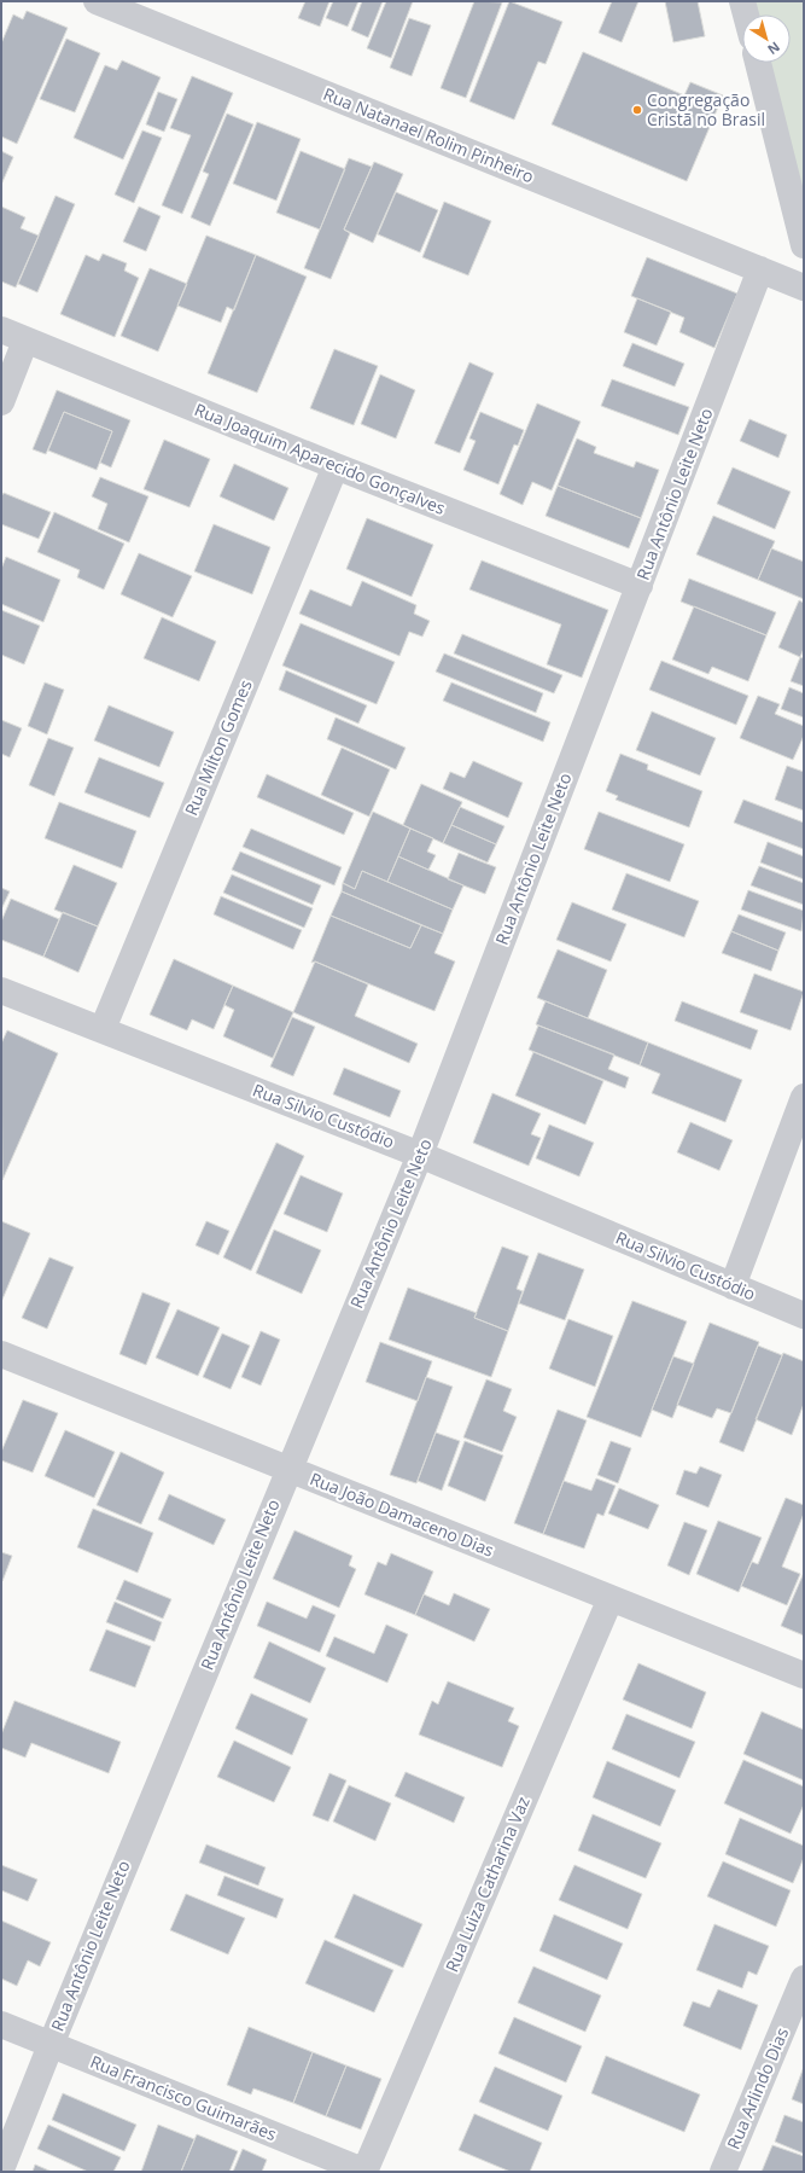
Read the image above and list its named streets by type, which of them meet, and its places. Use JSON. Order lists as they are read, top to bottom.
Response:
{
  "streets": {
    "street": [
      "Rua Natanael Rolim Pinheiro",
      "Rua Joaquim Aparecido Gonçalves",
      "Rua Antônio Leite Neto",
      "Rua Milton Gomes",
      "Rua Silvio Custódio",
      "Rua João Damaceno Dias",
      "Rua Luiza Catharina Vaz",
      "Rua Arlindo Dias",
      "Rua Francisco Guimarães"
    ]
  },
  "crossings": [
    ["Rua Natanael Rolim Pinheiro", "Rua Antônio Leite Neto"],
    ["Rua Joaquim Aparecido Gonçalves", "Rua Antônio Leite Neto"],
    ["Rua Joaquim Aparecido Gonçalves", "Rua Milton Gomes"],
    ["Rua Antônio Leite Neto", "Rua Silvio Custódio"],
    ["Rua Antônio Leite Neto", "Rua João Damaceno Dias"],
    ["Rua Antônio Leite Neto", "Rua Francisco Guimarães"],
    ["Rua Milton Gomes", "Rua Silvio Custódio"],
    ["Rua João Damaceno Dias", "Rua Luiza Catharina Vaz"],
    ["Rua Luiza Catharina Vaz", "Rua Francisco Guimarães"]
  ],
  "places": ["Congregação Cristã no Brasil"],
  "north": "bottom right"
}
